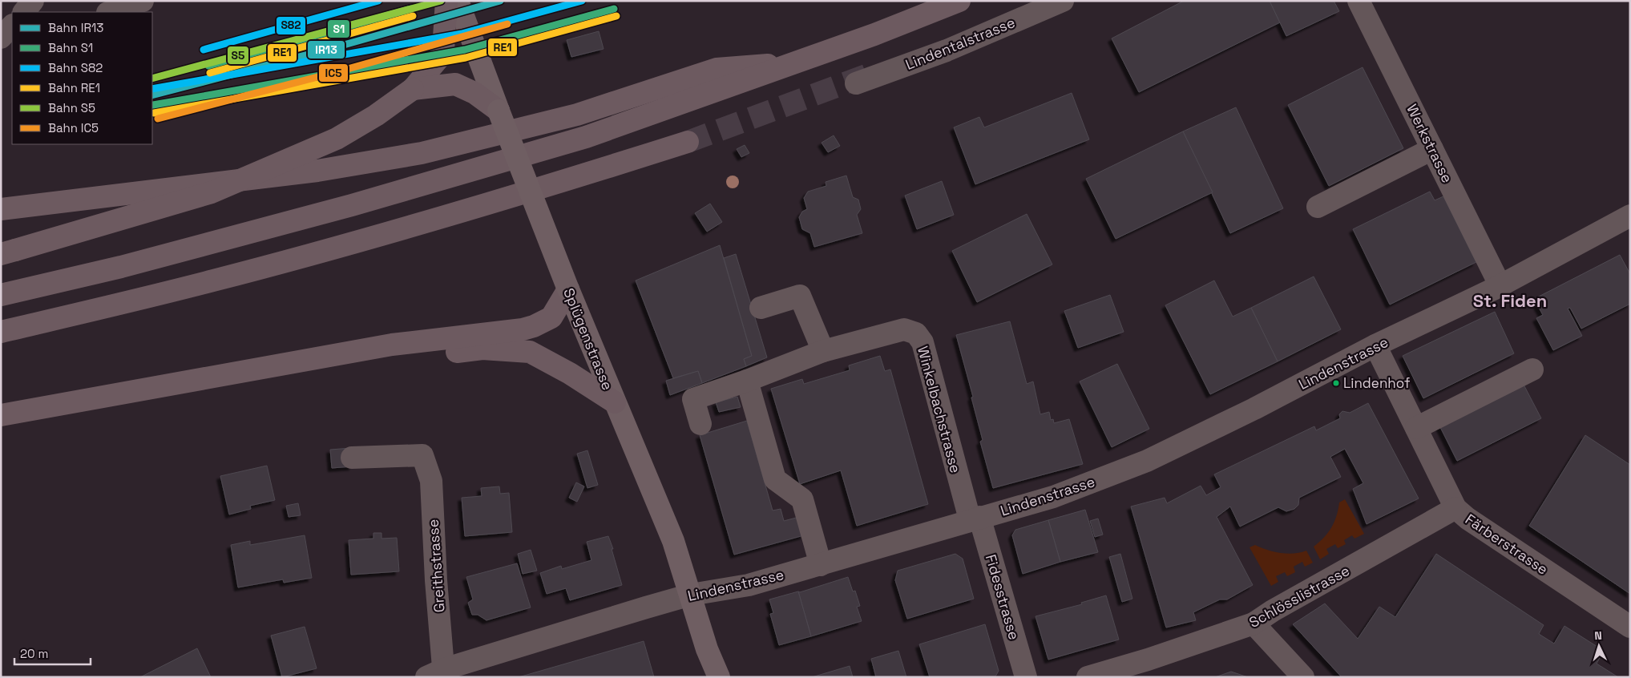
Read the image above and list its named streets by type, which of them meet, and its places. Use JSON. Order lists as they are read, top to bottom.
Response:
{
  "streets": {
    "main road": ["Splügenstrasse"],
    "street": [
      "Lindentalstrasse",
      "Werkstrasse",
      "Lindenstrasse",
      "Winkelbachstrasse",
      "Färberstrasse",
      "Greithstrasse",
      "Schlösslistrasse",
      "Fidesstrasse"
    ]
  },
  "crossings": [
    ["Werkstrasse", "Lindenstrasse"],
    ["Splügenstrasse", "Lindenstrasse"],
    ["Lindenstrasse", "Winkelbachstrasse"],
    ["Lindenstrasse", "Färberstrasse"],
    ["Lindenstrasse", "Greithstrasse"],
    ["Lindenstrasse", "Fidesstrasse"],
    ["Winkelbachstrasse", "Fidesstrasse"],
    ["Färberstrasse", "Schlösslistrasse"]
  ],
  "districts": ["St. Fiden"],
  "places": ["Lindenhof"],
  "lines": [
    "rail line IR13",
    "rail line S82",
    "rail line S5",
    "rail line S1",
    "rail line RE1",
    "rail line IC5"
  ],
  "legend": [
    "Bahn IR13",
    "Bahn S1",
    "Bahn S82",
    "Bahn RE1",
    "Bahn S5",
    "Bahn IC5"
  ],
  "scale_bar": "20 m",
  "north": "top"
}
